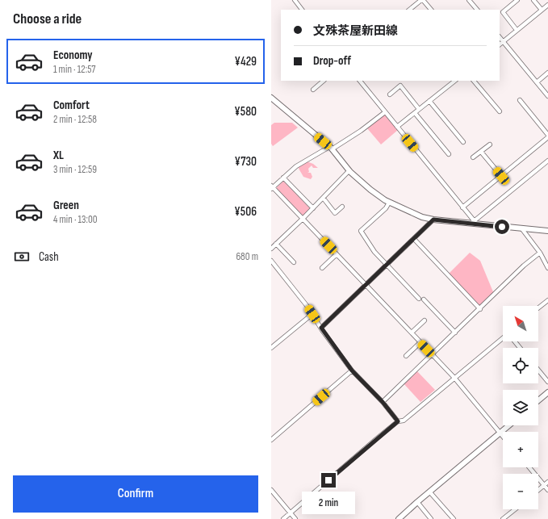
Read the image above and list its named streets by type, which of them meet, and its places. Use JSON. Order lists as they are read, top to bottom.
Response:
{
  "north": "top left",
  "page": {
    "heading": "Choose a ride",
    "banner": ["文殊茶屋新田線", "Drop-off"],
    "list": [
      {
        "name": "Economy",
        "note": "1 min · 12:57",
        "value": "¥429"
      },
      {
        "name": "Comfort",
        "note": "2 min · 12:58",
        "value": "¥580"
      },
      {
        "name": "XL",
        "note": "3 min · 12:59",
        "value": "¥730"
      },
      {
        "name": "Green",
        "note": "4 min · 13:00",
        "value": "¥506"
      }
    ],
    "pay": ["Cash", "680 m"],
    "map_buttons": ["+", "−"],
    "buttons": "Confirm",
    "bubble": "2 min"
  }
}
